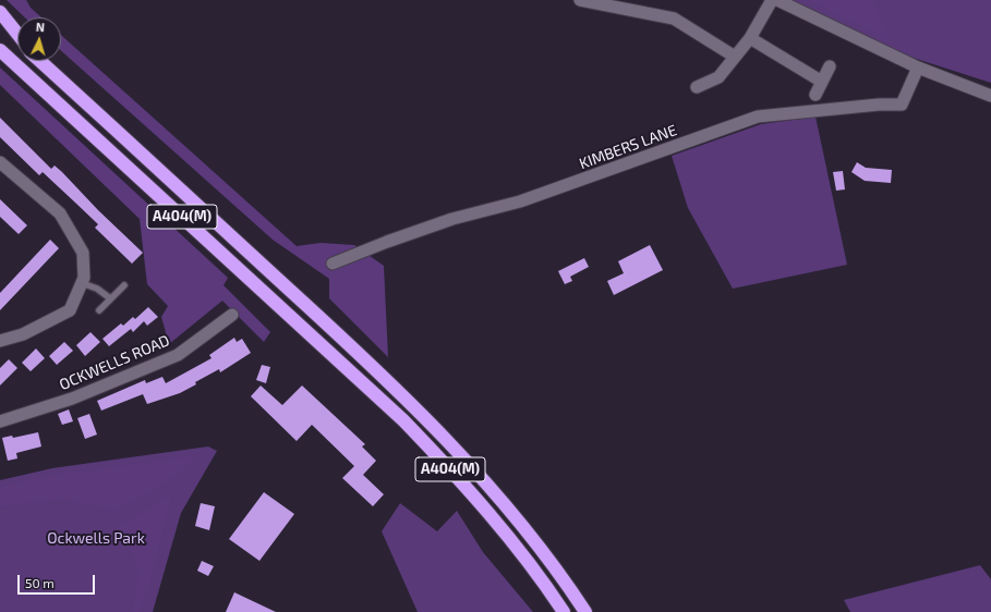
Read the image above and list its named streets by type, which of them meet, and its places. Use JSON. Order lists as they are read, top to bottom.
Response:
{
  "streets": {
    "highway": ["A404(M)"],
    "street": ["KIMBERS LANE", "OCKWELLS ROAD"]
  },
  "parks": ["Ockwells Park"],
  "scale_bar": "50 m",
  "north": "top"
}
